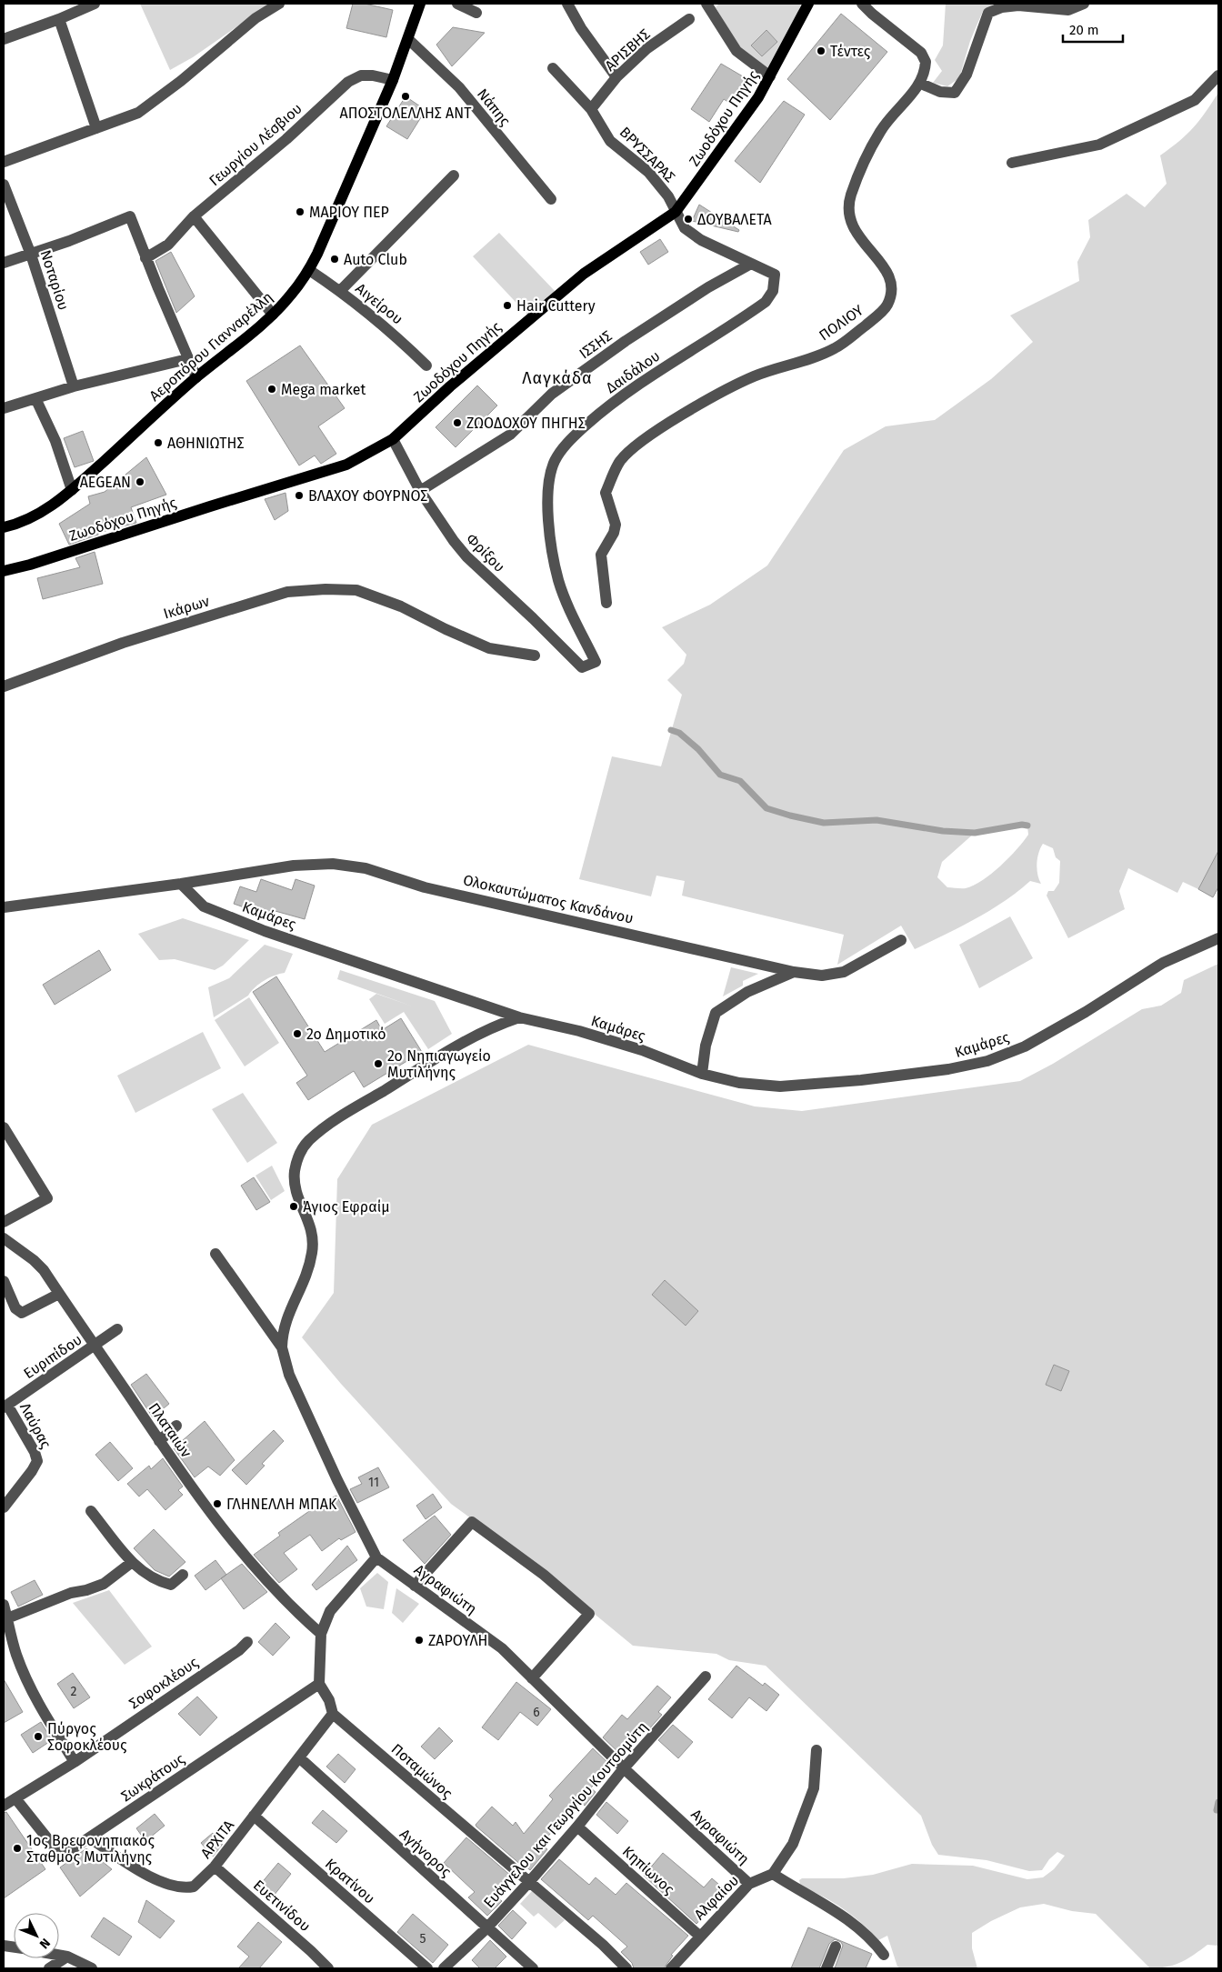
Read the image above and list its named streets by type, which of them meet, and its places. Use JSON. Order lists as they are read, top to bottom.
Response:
{
  "streets": {
    "main road": ["Ζωοδόχου Πηγής", "Αεροπόρου Γιανναρέλλη"],
    "street": [
      "ΑΡΙΣΒΗΣ",
      "Νάπης",
      "Γεωργίου Λέσβιου",
      "ΒΡΥΣΣΑΡΑΣ",
      "Νοταρίου",
      "Αιγείρου",
      "ΠΟΛΙΟΥ",
      "ΙΣΣΗΣ",
      "Δαιδάλου",
      "Φρίξου",
      "Ικάρων",
      "Ολοκαυτώματος Κανδάνου",
      "Καμάρες",
      "Ευριπίδου",
      "Λαύρας",
      "Πλαταιών",
      "Αγραφιώτη",
      "Σοφοκλέους",
      "Ποταμώνος",
      "Σωκράτους",
      "Ευάγγελου και Γεωργίου Κουτσομύτη",
      "ΑΡΧΙΤΑ",
      "Αγήνορος",
      "Κηπίωνος",
      "Κρατίνου",
      "Αλφαίου",
      "Ευετινίδου"
    ]
  },
  "crossings": [
    ["ΑΡΙΣΒΗΣ", "ΒΡΥΣΣΑΡΑΣ"],
    ["Νάπης", "Αεροπόρου Γιανναρέλλη"],
    ["Ζωοδόχου Πηγής", "ΒΡΥΣΣΑΡΑΣ"],
    ["Ζωοδόχου Πηγής", "Φρίξου"],
    ["Γεωργίου Λέσβιου", "Αεροπόρου Γιανναρέλλη"],
    ["ΒΡΥΣΣΑΡΑΣ", "ΙΣΣΗΣ"],
    ["ΒΡΥΣΣΑΡΑΣ", "Δαιδάλου"],
    ["Αιγείρου", "Αεροπόρου Γιανναρέλλη"],
    ["ΙΣΣΗΣ", "Φρίξου"],
    ["Δαιδάλου", "Φρίξου"],
    ["Ολοκαυτώματος Κανδάνου", "Καμάρες"],
    ["Ευριπίδου", "Λαύρας"],
    ["Ευριπίδου", "Πλαταιών"],
    ["Αγραφιώτη", "Ευάγγελου και Γεωργίου Κουτσομύτη"],
    ["Αγραφιώτη", "Αλφαίου"],
    ["Σοφοκλέους", "Σωκράτους"],
    ["Ποταμώνος", "Σωκράτους"],
    ["Ποταμώνος", "Ευάγγελου και Γεωργίου Κουτσομύτη"],
    ["Ποταμώνος", "ΑΡΧΙΤΑ"],
    ["Σωκράτους", "ΑΡΧΙΤΑ"],
    ["Ευάγγελου και Γεωργίου Κουτσομύτη", "Αγήνορος"],
    ["Ευάγγελου και Γεωργίου Κουτσομύτη", "Κηπίωνος"],
    ["ΑΡΧΙΤΑ", "Αγήνορος"],
    ["ΑΡΧΙΤΑ", "Κρατίνου"],
    ["ΑΡΧΙΤΑ", "Ευετινίδου"],
    ["Κηπίωνος", "Αλφαίου"]
  ],
  "districts": ["Λαγκάδα"],
  "places": [
    "Τέντες",
    "ΑΠΟΣΤΟΛΕΛΛΗΣ ΑΝΤ",
    "ΜΑΡΙΟΥ ΠΕΡ",
    "ΔΟΥΒΑΛΕΤΑ",
    "Auto Club",
    "Hair Cuttery",
    "Mega market",
    "ΖΩΟΔΟΧΟΥ ΠΗΓΗΣ",
    "ΑΘΗΝΙΩΤΗΣ",
    "AEGEAN",
    "ΒΛΑΧΟΥ ΦΟΥΡΝΟΣ",
    "2ο Δημοτικό",
    "2ο Νηπιαγωγείο Μυτιλήνης",
    "Άγιος Εφραίμ",
    "ΓΛΗΝΕΛΛΗ ΜΠΑΚ",
    "ΖΑΡΟΥΛΗ",
    "Πύργος Σοφοκλέους",
    "1ος Βρεφονηπιακός Σταθμός Μυτιλήνης"
  ],
  "house_numbers": [
    "11",
    "2",
    "6",
    "5"
  ],
  "scale_bar": "20 m",
  "north": "bottom right"
}
